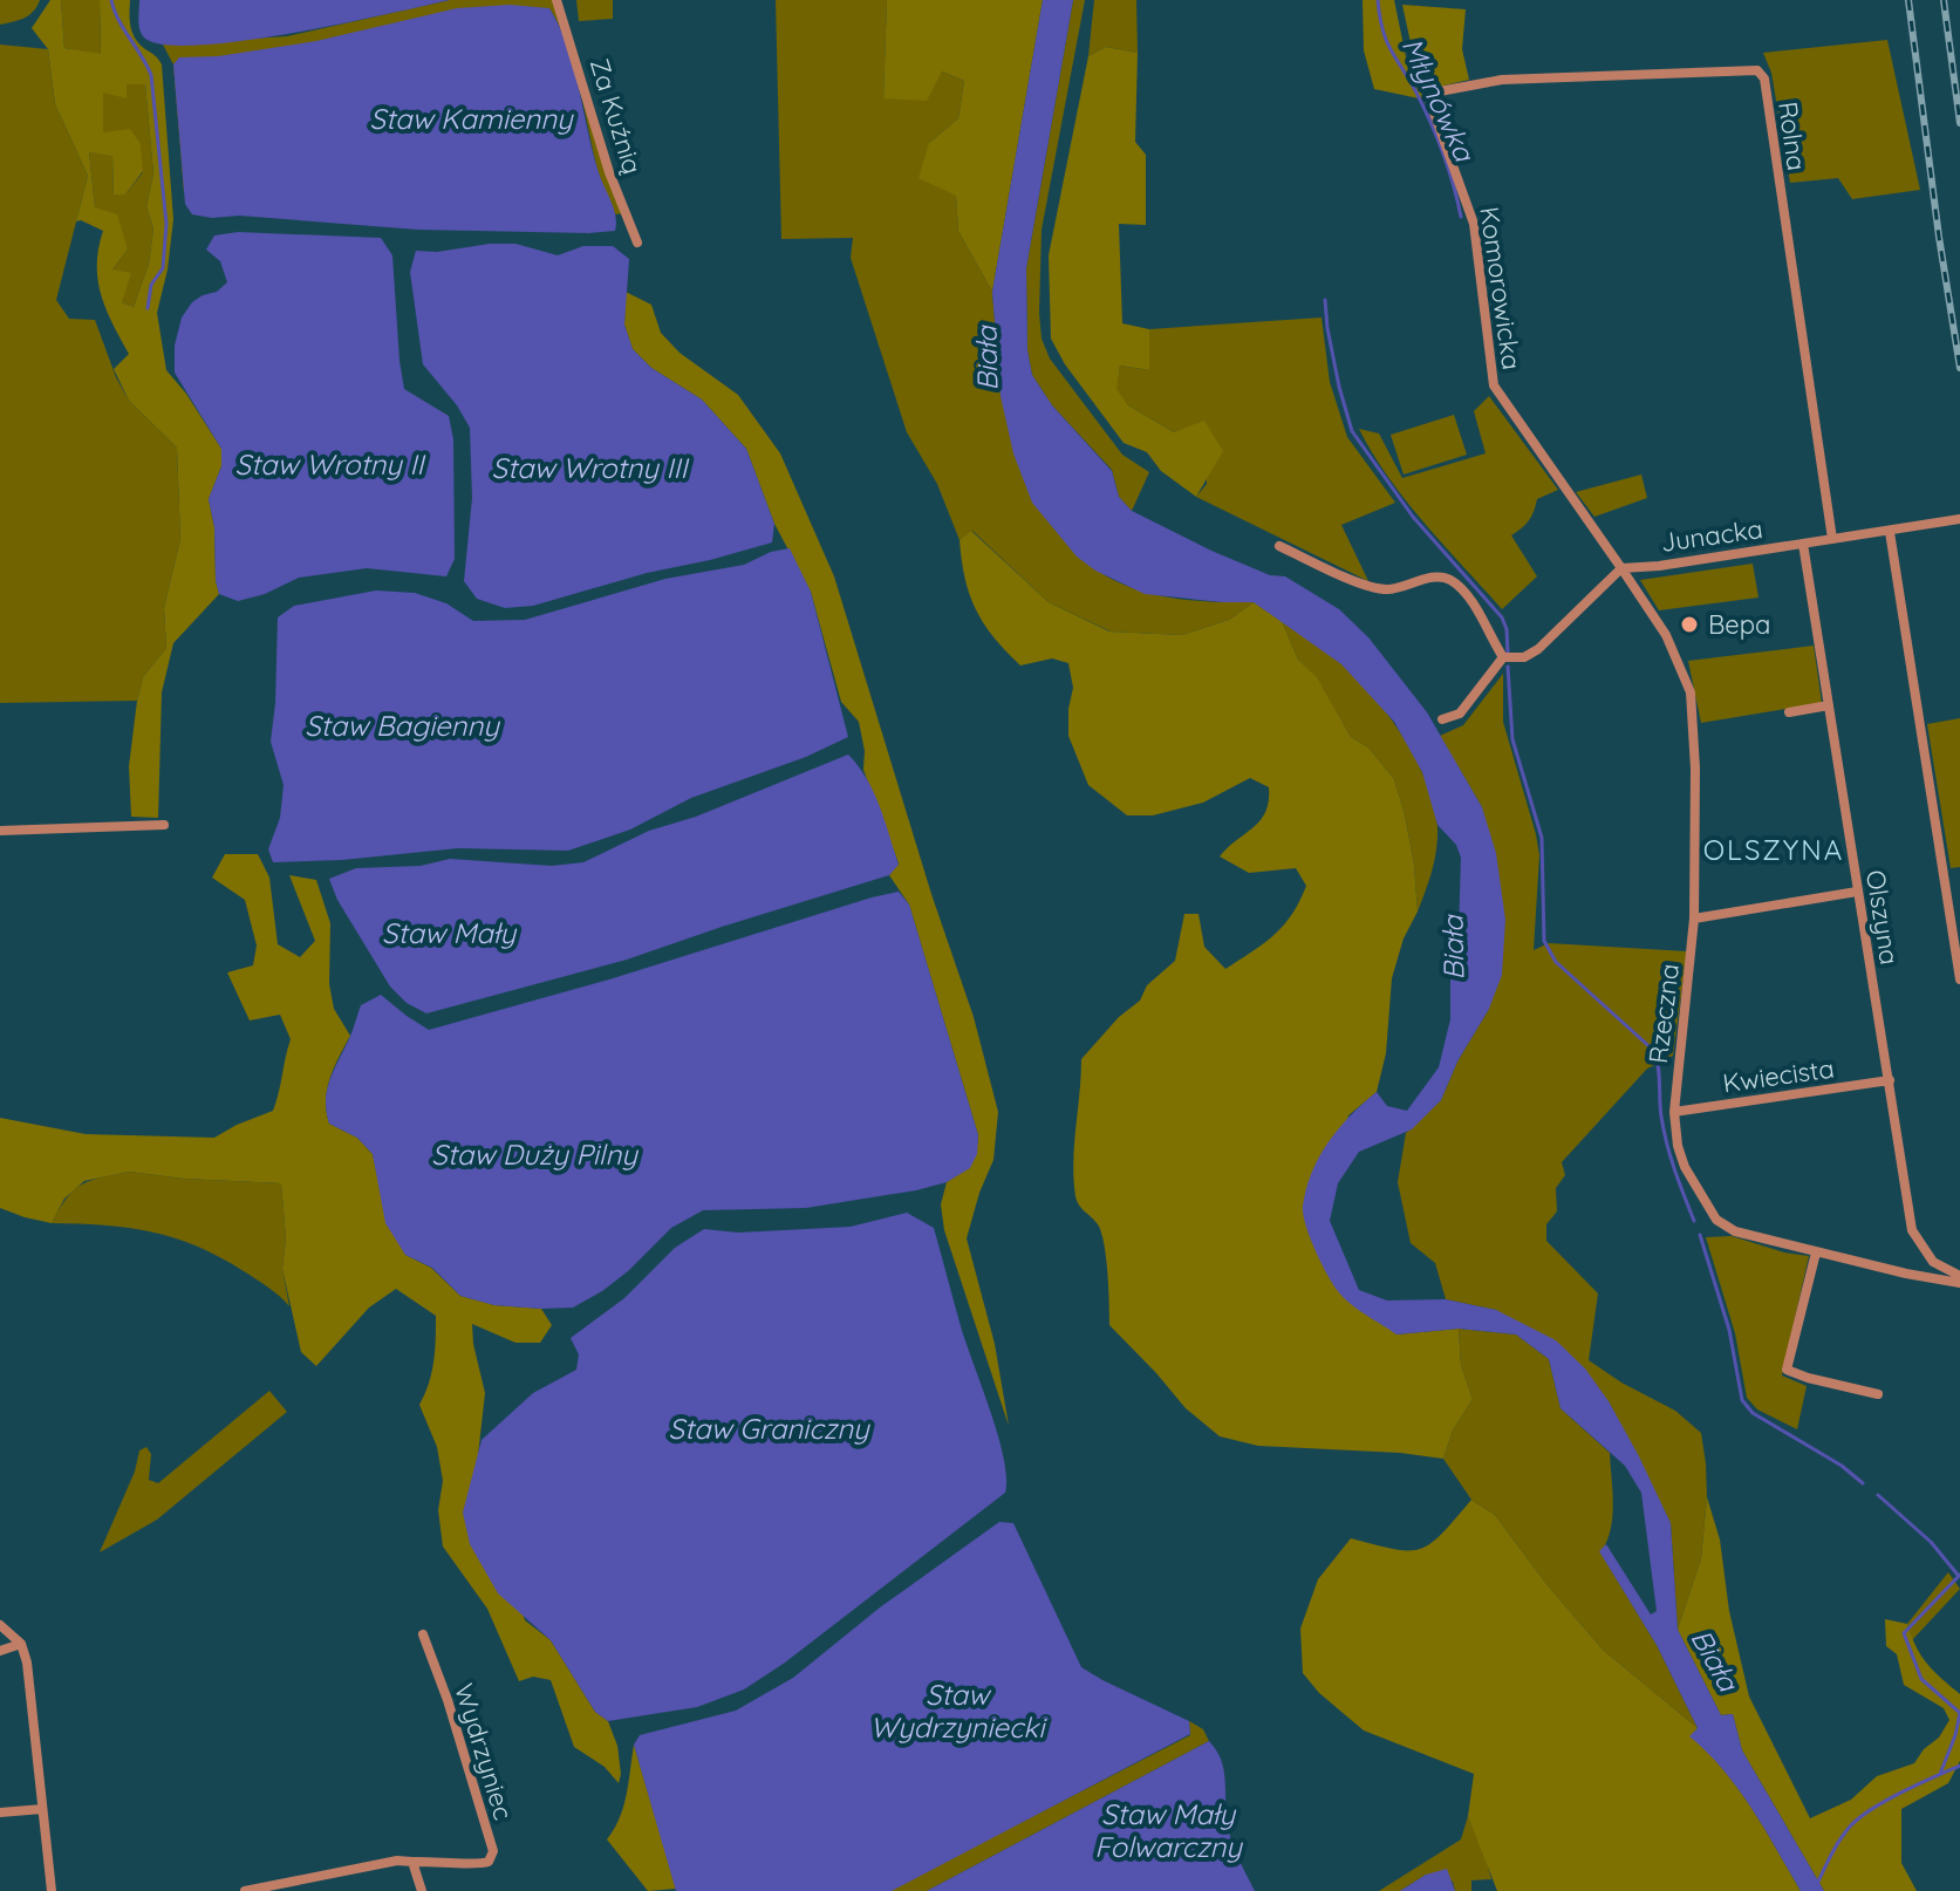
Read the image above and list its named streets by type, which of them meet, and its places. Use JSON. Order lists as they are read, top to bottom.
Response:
{
  "streets": {
    "street": [
      "Za Kuźnią",
      "Rolna",
      "Komorowicka",
      "Junacka",
      "Olszyna",
      "Rzeczna",
      "Kwiecista",
      "Wydrzyniec"
    ]
  },
  "crossings": [
    ["Rolna", "Komorowicka"],
    ["Rolna", "Junacka"],
    ["Komorowicka", "Junacka"],
    ["Komorowicka", "Rzeczna"],
    ["Junacka", "Olszyna"],
    ["Junacka", "Rzeczna"],
    ["Olszyna", "Rzeczna"],
    ["Olszyna", "Kwiecista"],
    ["Rzeczna", "Kwiecista"]
  ],
  "districts": ["OLSZYNA"],
  "water": [
    "Młynówka",
    "Staw Kamienny",
    "Biała",
    "Staw Wrotny II",
    "Staw Wrotny III",
    "Staw Bagienny",
    "Staw Mały",
    "Staw Duży Pilny",
    "Staw Graniczny",
    "Staw Wydrzyniecki",
    "Staw Mały Folwarczny"
  ],
  "places": ["Bepa"]
}
